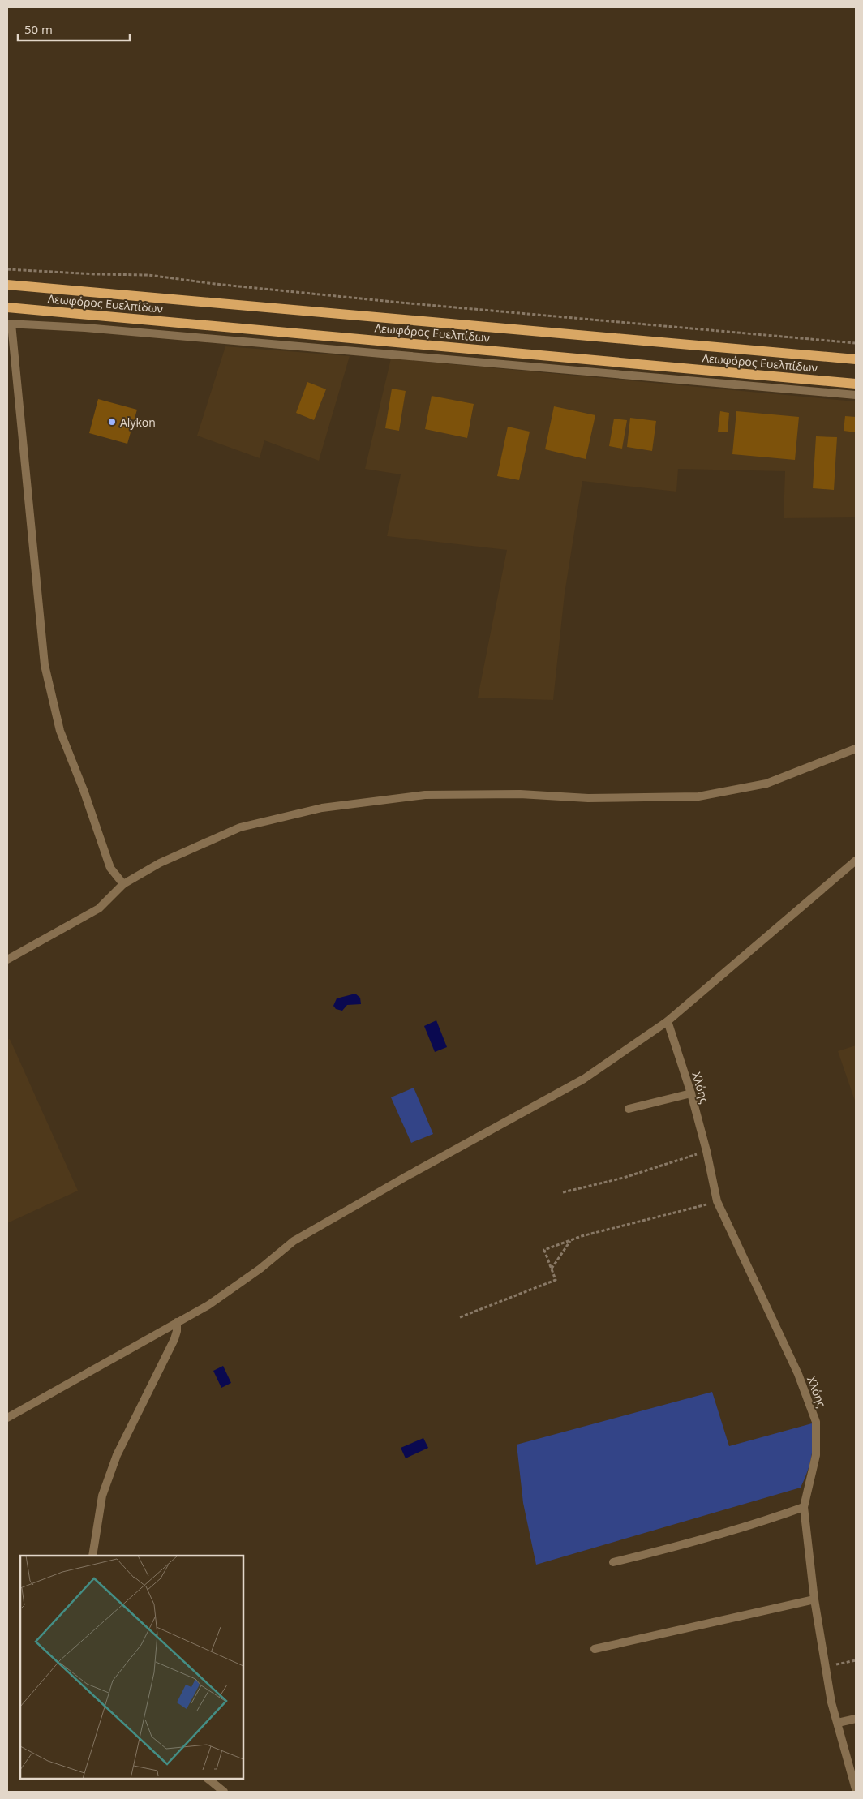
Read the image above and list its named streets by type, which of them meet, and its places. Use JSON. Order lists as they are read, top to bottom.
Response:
{
  "streets": {
    "main road": ["Λεωφόρος Ευελπίδων"],
    "street": ["Χλόης"]
  },
  "places": ["Alykon"],
  "scale_bar": "50 m"
}
